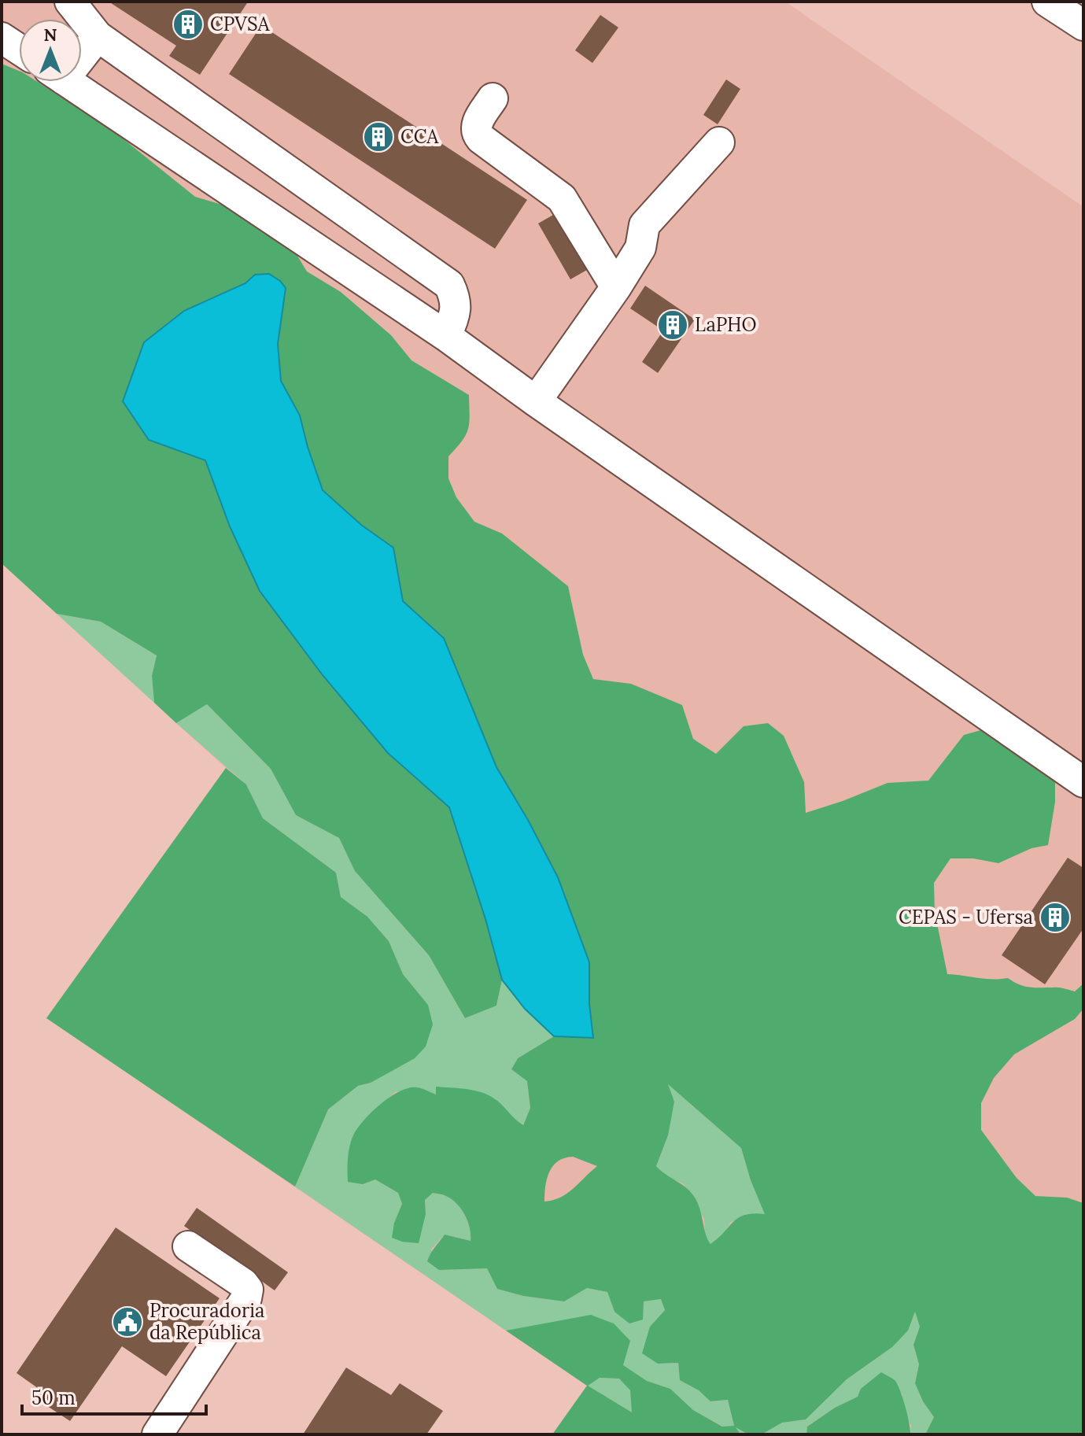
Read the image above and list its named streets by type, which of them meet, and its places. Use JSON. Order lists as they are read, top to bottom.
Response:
{
  "places": {
    "building": [
      "CPVSA",
      "CCA",
      "LaPHO",
      "CEPAS - Ufersa"
    ],
    "public building": ["Procuradoria da República"]
  },
  "scale_bar": "50 m",
  "north": "top"
}
